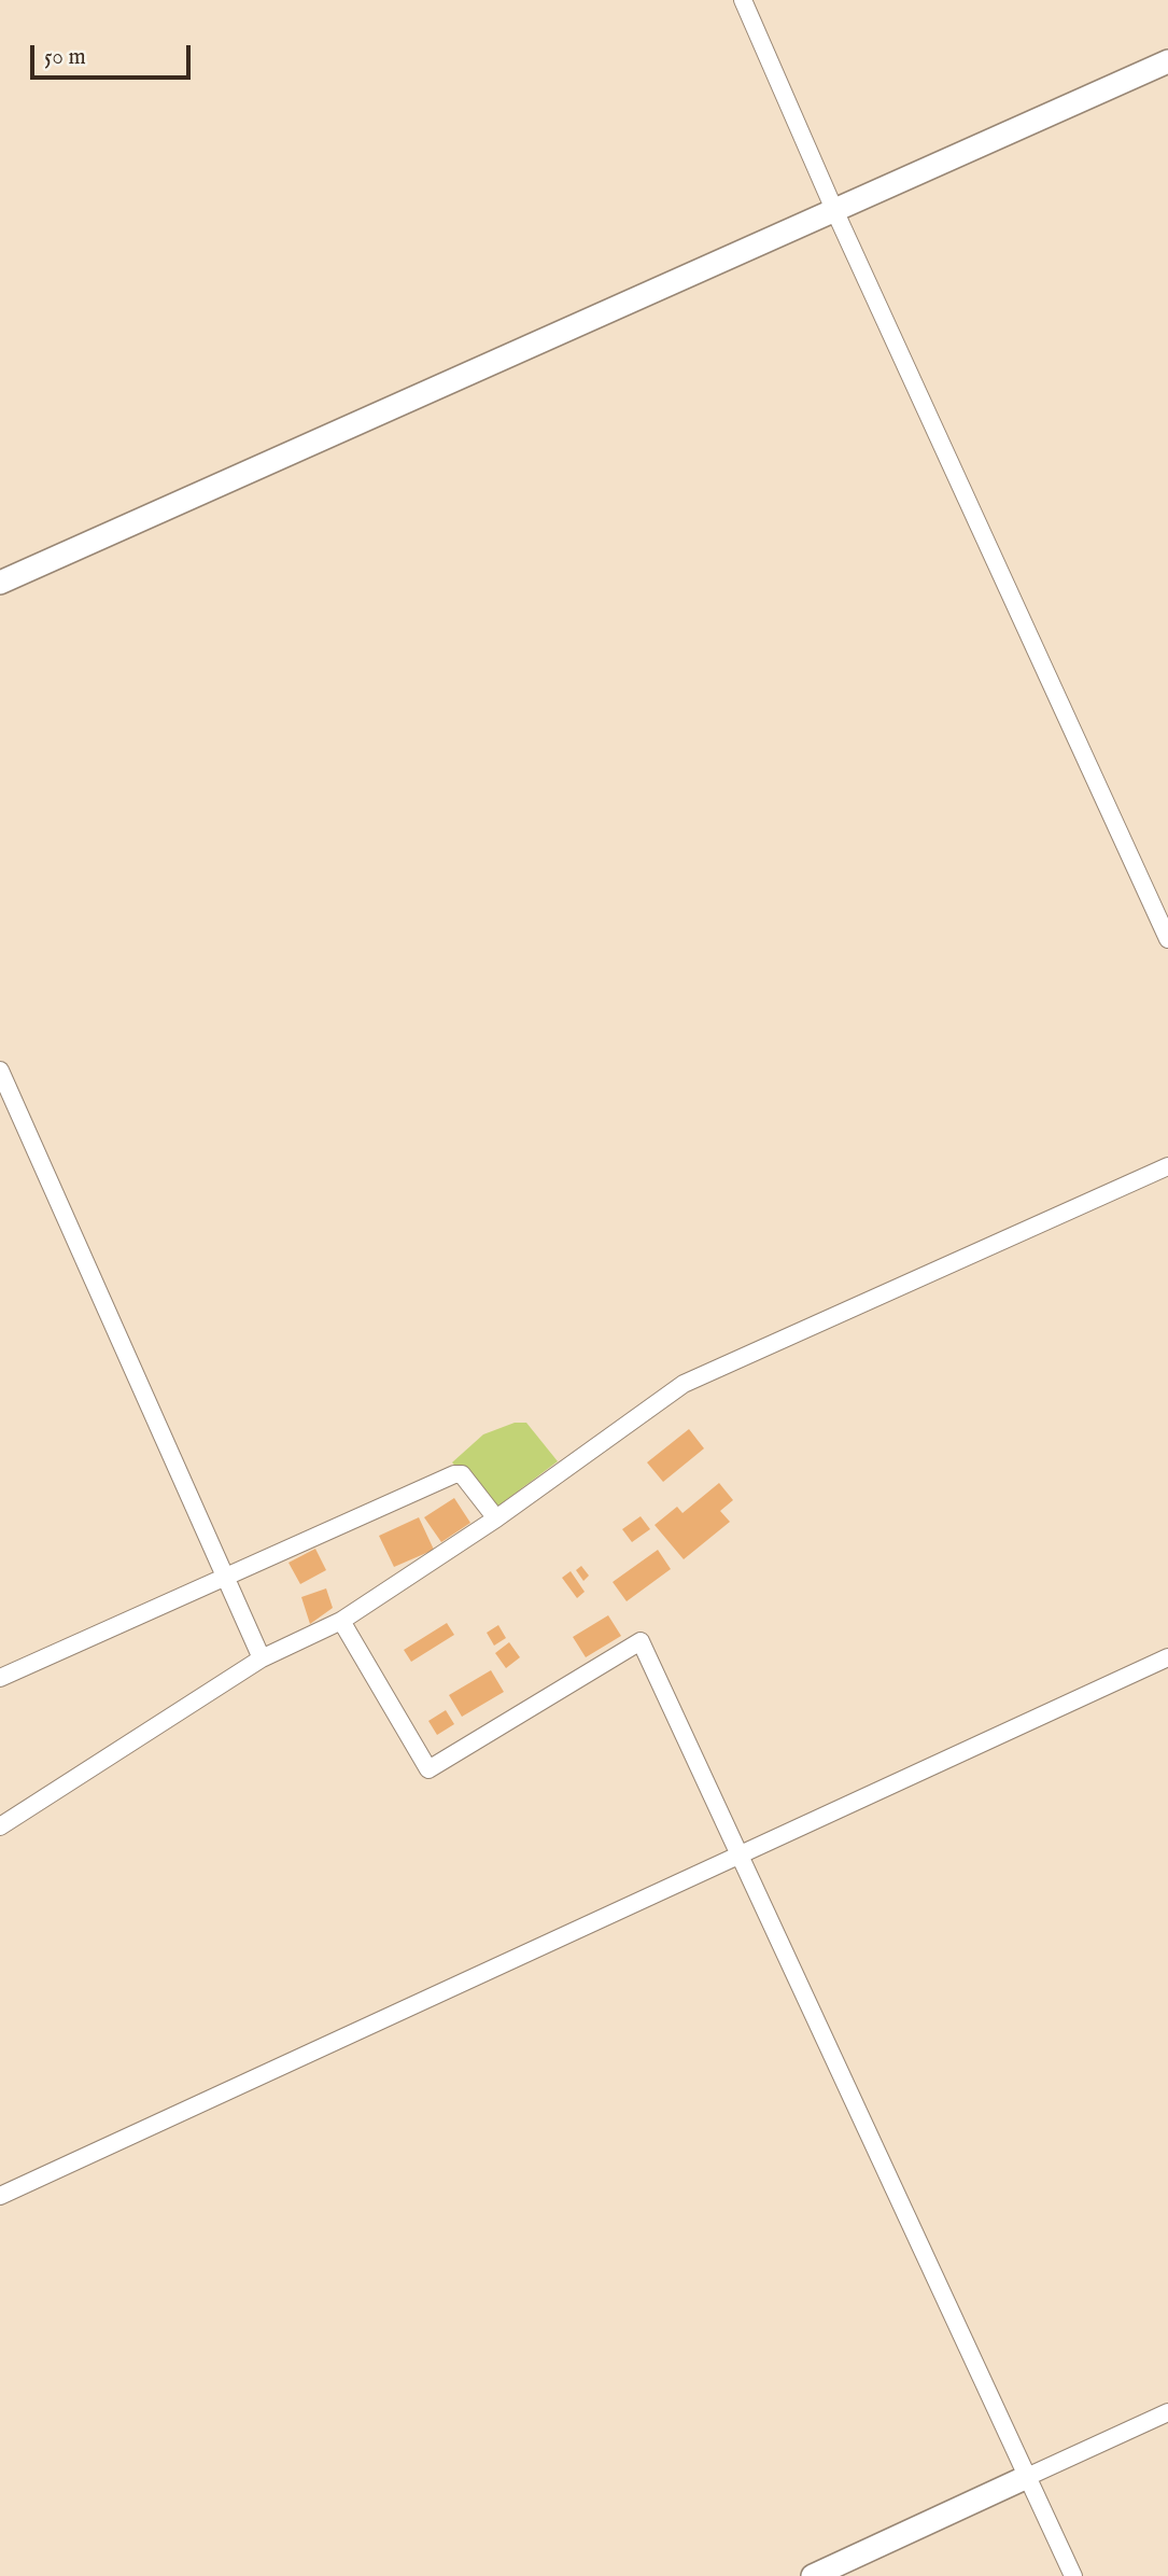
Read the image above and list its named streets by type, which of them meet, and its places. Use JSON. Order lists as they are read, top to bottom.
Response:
{
  "scale_bar": "50 m"
}
